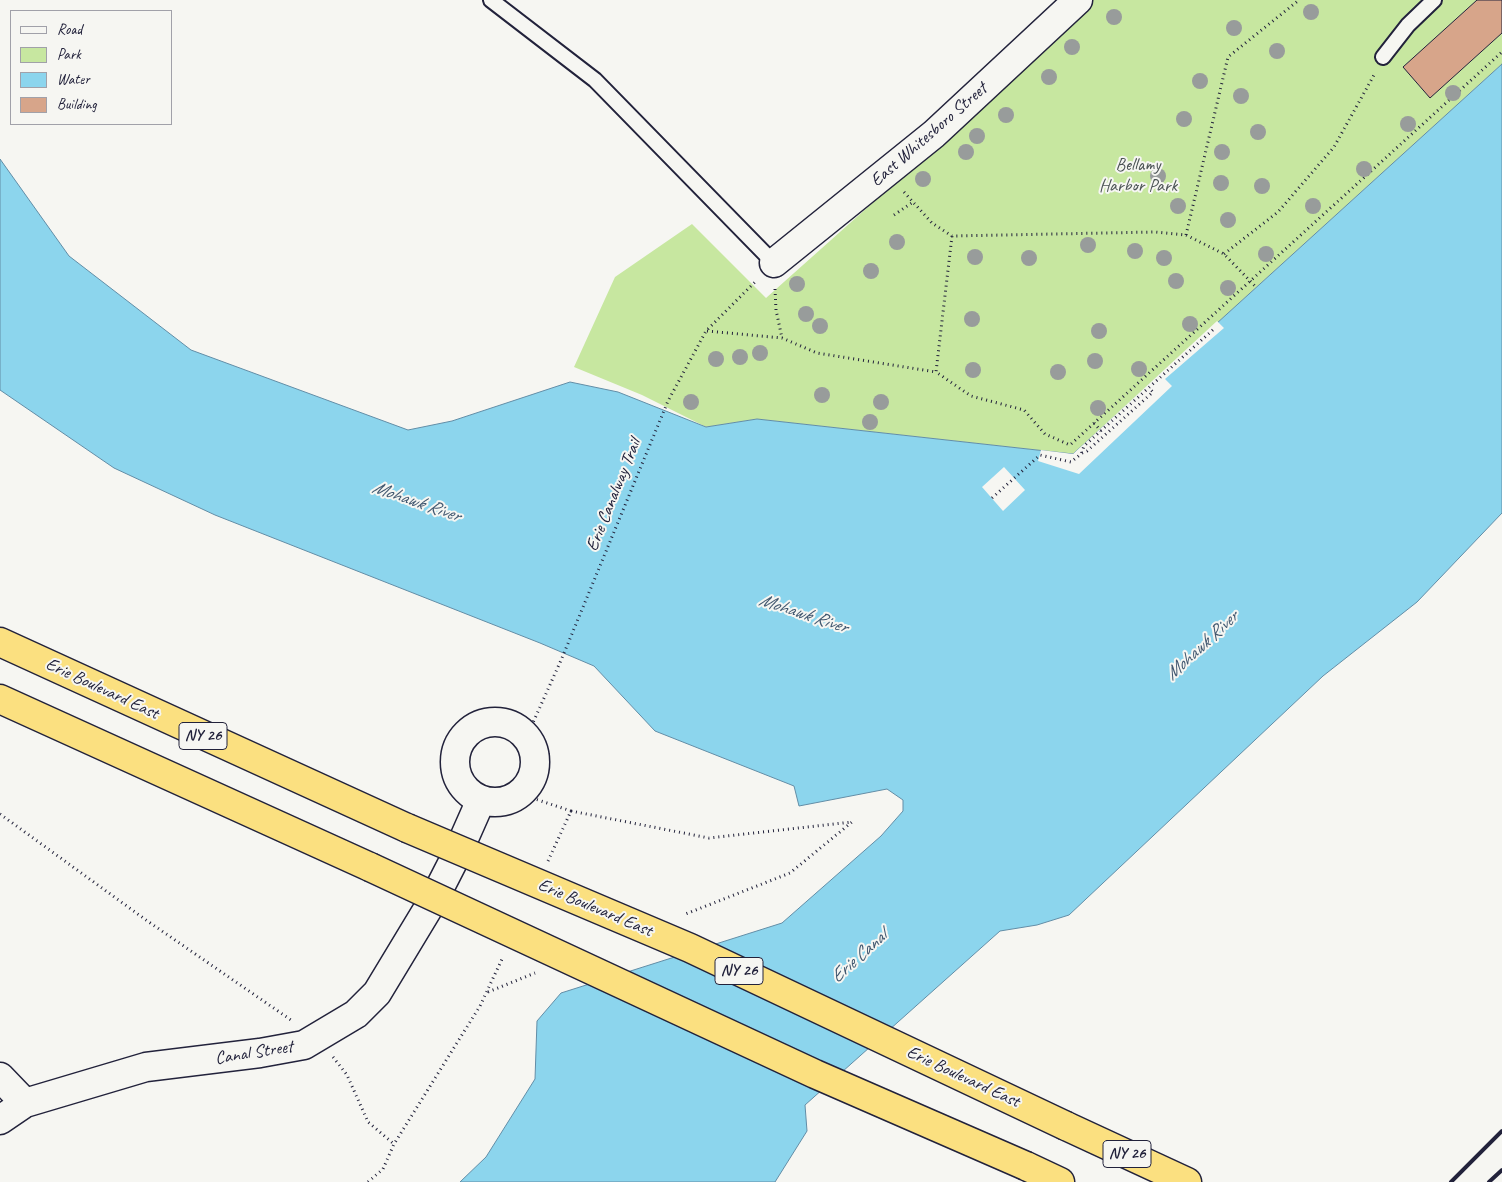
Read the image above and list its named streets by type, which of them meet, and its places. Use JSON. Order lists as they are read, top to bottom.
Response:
{
  "streets": {
    "highway": ["Erie Boulevard East", "NY 26"],
    "street": ["East Whitesboro Street", "Canal Street"],
    "path": ["Erie Canalway Trail"]
  },
  "crossings": [
    ["East Whitesboro Street", "Erie Canalway Trail"],
    ["Erie Canalway Trail", "Canal Street"]
  ],
  "water": ["Mohawk River", "Erie Canal"],
  "parks": ["Bellamy Harbor Park"],
  "legend": [
    "Road",
    "Park",
    "Water",
    "Building"
  ]
}
